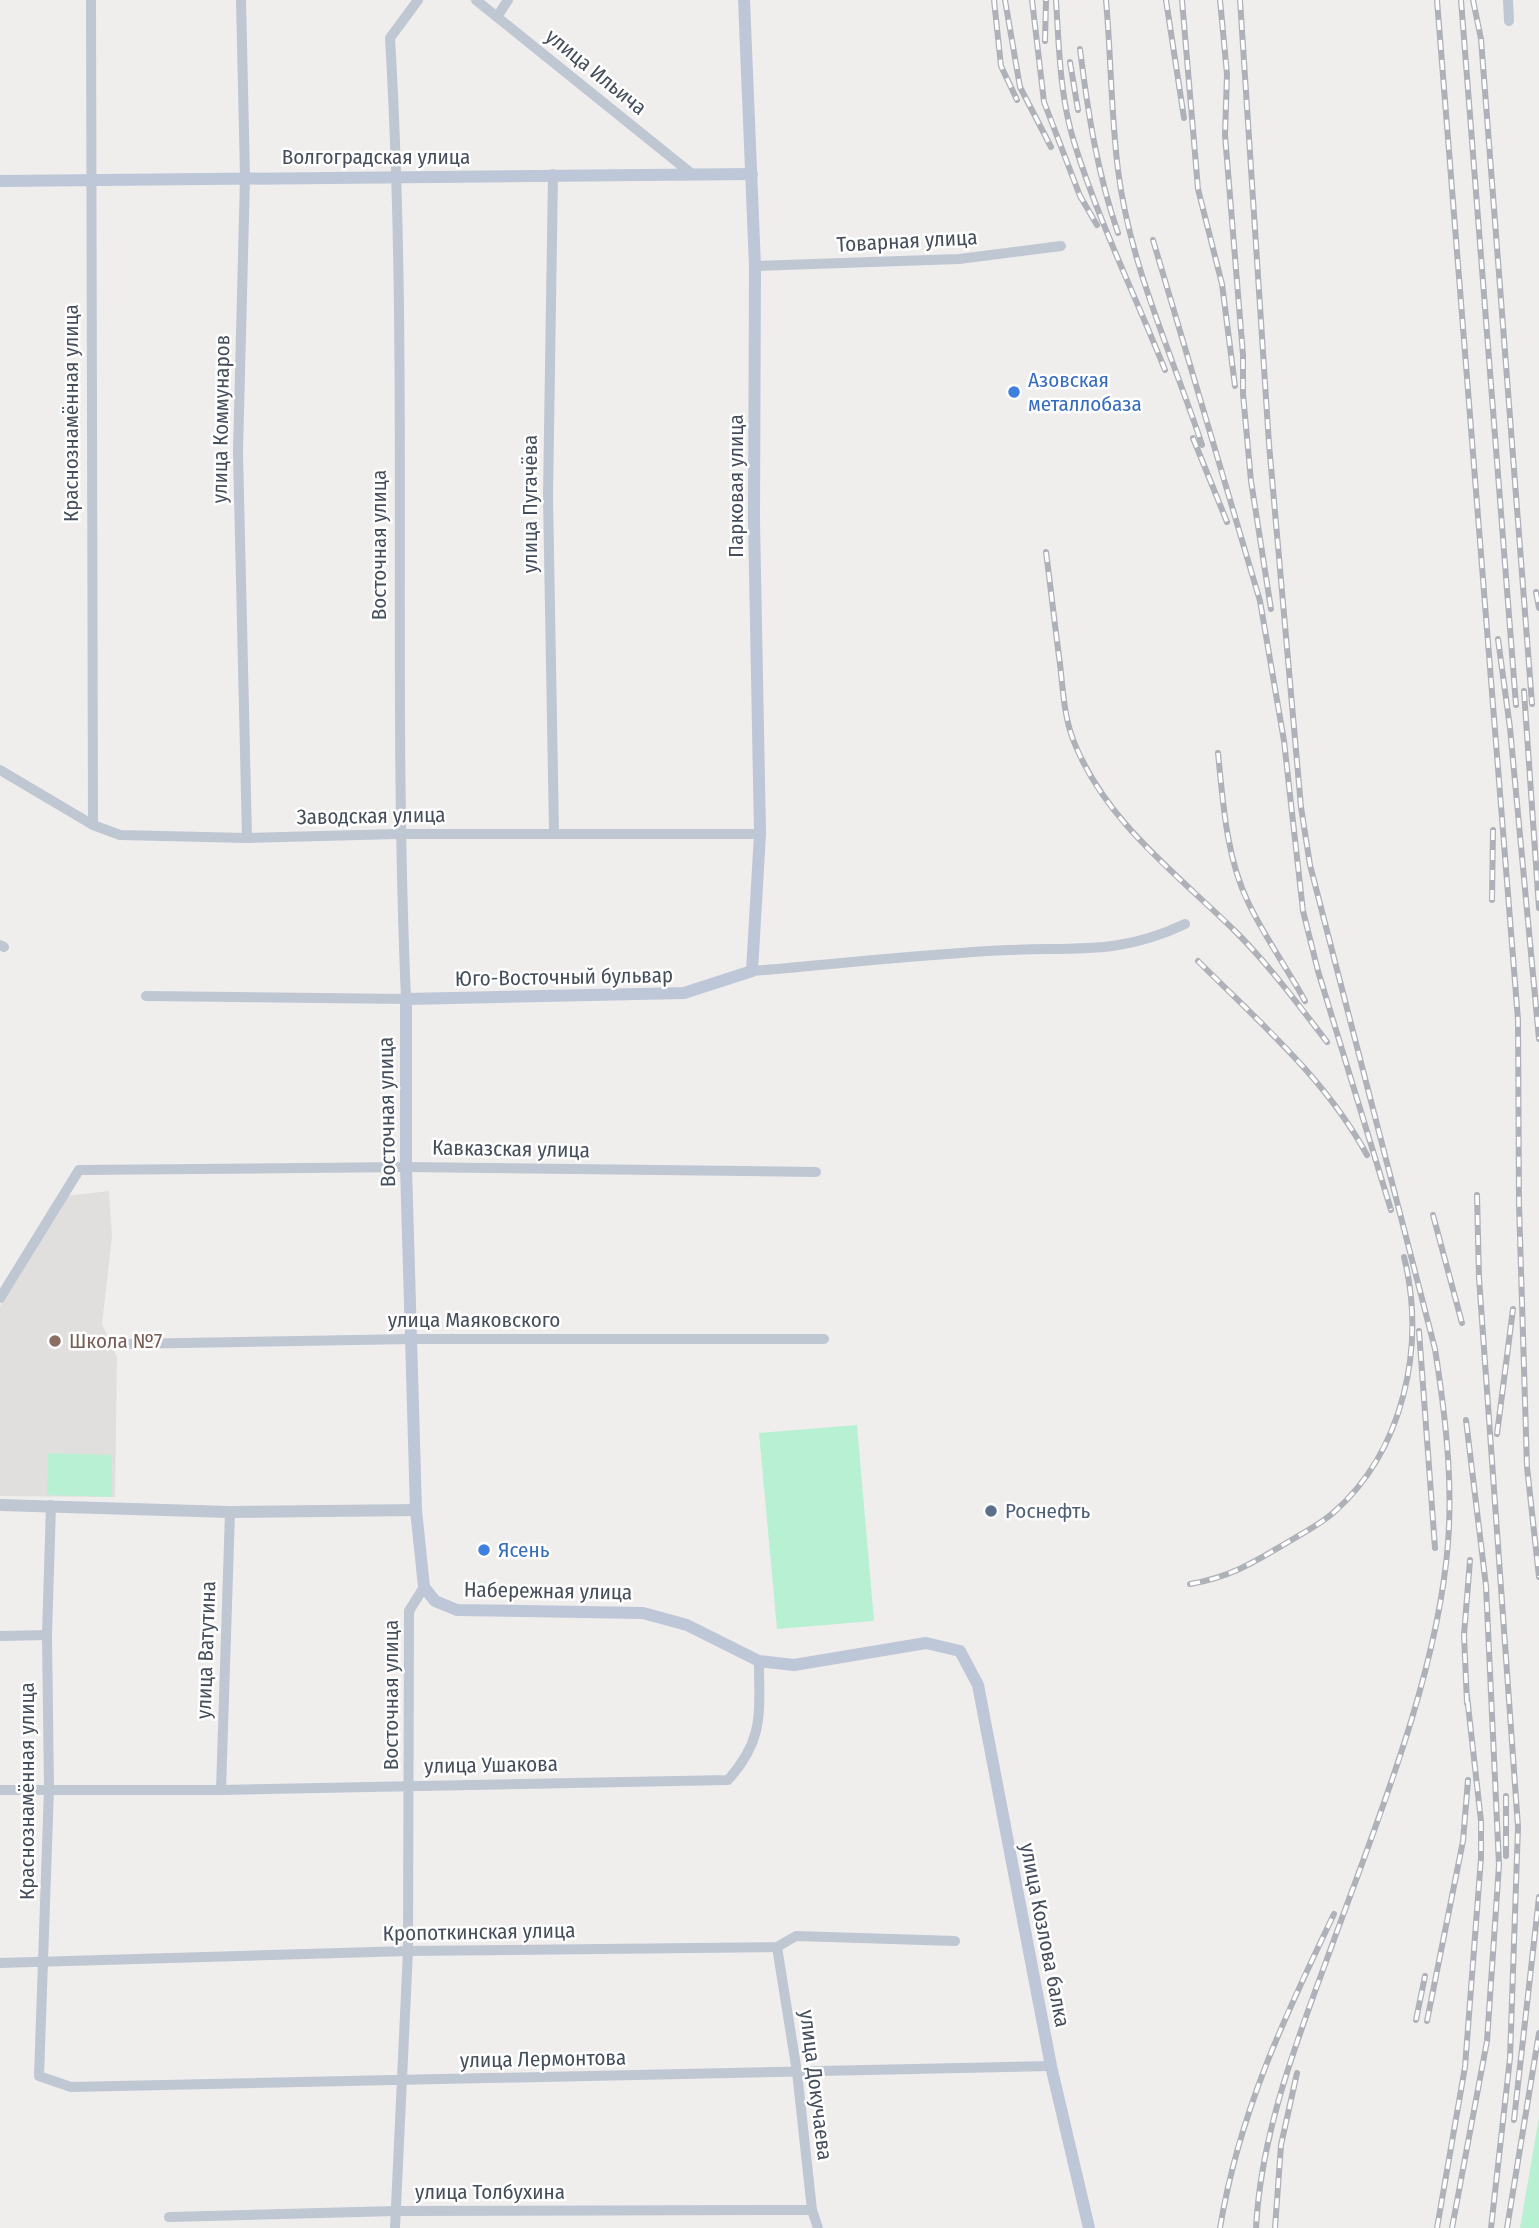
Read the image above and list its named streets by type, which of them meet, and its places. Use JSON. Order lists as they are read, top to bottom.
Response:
{
  "streets": {
    "main road": [
      "Волгоградская улица",
      "Парковая улица",
      "Восточная улица",
      "Юго-Восточный бульвар",
      "Набережная улица",
      "улица Козлова балка"
    ],
    "street": [
      "улица Ильича",
      "Товарная улица",
      "Краснознамённая улица",
      "улица Коммунаров",
      "улица Пугачёва",
      "Заводская улица",
      "Кавказская улица",
      "улица Маяковского",
      "улица Ватутина",
      "улица Ушакова",
      "Кропоткинская улица",
      "улица Лермонтова",
      "улица Докучаева",
      "улица Толбухина"
    ]
  },
  "crossings": [
    ["улица Ильича", "Волгоградская улица"],
    ["Волгоградская улица", "Краснознамённая улица"],
    ["Волгоградская улица", "улица Коммунаров"],
    ["Волгоградская улица", "Парковая улица"],
    ["Волгоградская улица", "улица Пугачёва"],
    ["Волгоградская улица", "Восточная улица"],
    ["Товарная улица", "Парковая улица"],
    ["Краснознамённая улица", "Заводская улица"],
    ["Краснознамённая улица", "улица Ушакова"],
    ["Краснознамённая улица", "Кропоткинская улица"],
    ["Краснознамённая улица", "улица Лермонтова"],
    ["улица Коммунаров", "Заводская улица"],
    ["Парковая улица", "Заводская улица"],
    ["Парковая улица", "Юго-Восточный бульвар"],
    ["улица Пугачёва", "Заводская улица"],
    ["Восточная улица", "Заводская улица"],
    ["Восточная улица", "Юго-Восточный бульвар"],
    ["Восточная улица", "Кавказская улица"],
    ["Восточная улица", "улица Маяковского"],
    ["Восточная улица", "Набережная улица"],
    ["Восточная улица", "улица Ушакова"],
    ["Восточная улица", "Кропоткинская улица"],
    ["Восточная улица", "улица Лермонтова"],
    ["Восточная улица", "улица Толбухина"],
    ["Набережная улица", "улица Ушакова"],
    ["Набережная улица", "улица Козлова балка"],
    ["улица Ватутина", "улица Ушакова"],
    ["Кропоткинская улица", "улица Докучаева"],
    ["улица Козлова балка", "улица Лермонтова"],
    ["улица Лермонтова", "улица Докучаева"],
    ["улица Докучаева", "улица Толбухина"]
  ],
  "places": [
    "Азовская металлобаза",
    "Школа №7",
    "Роснефть",
    "Ясень"
  ]
}
